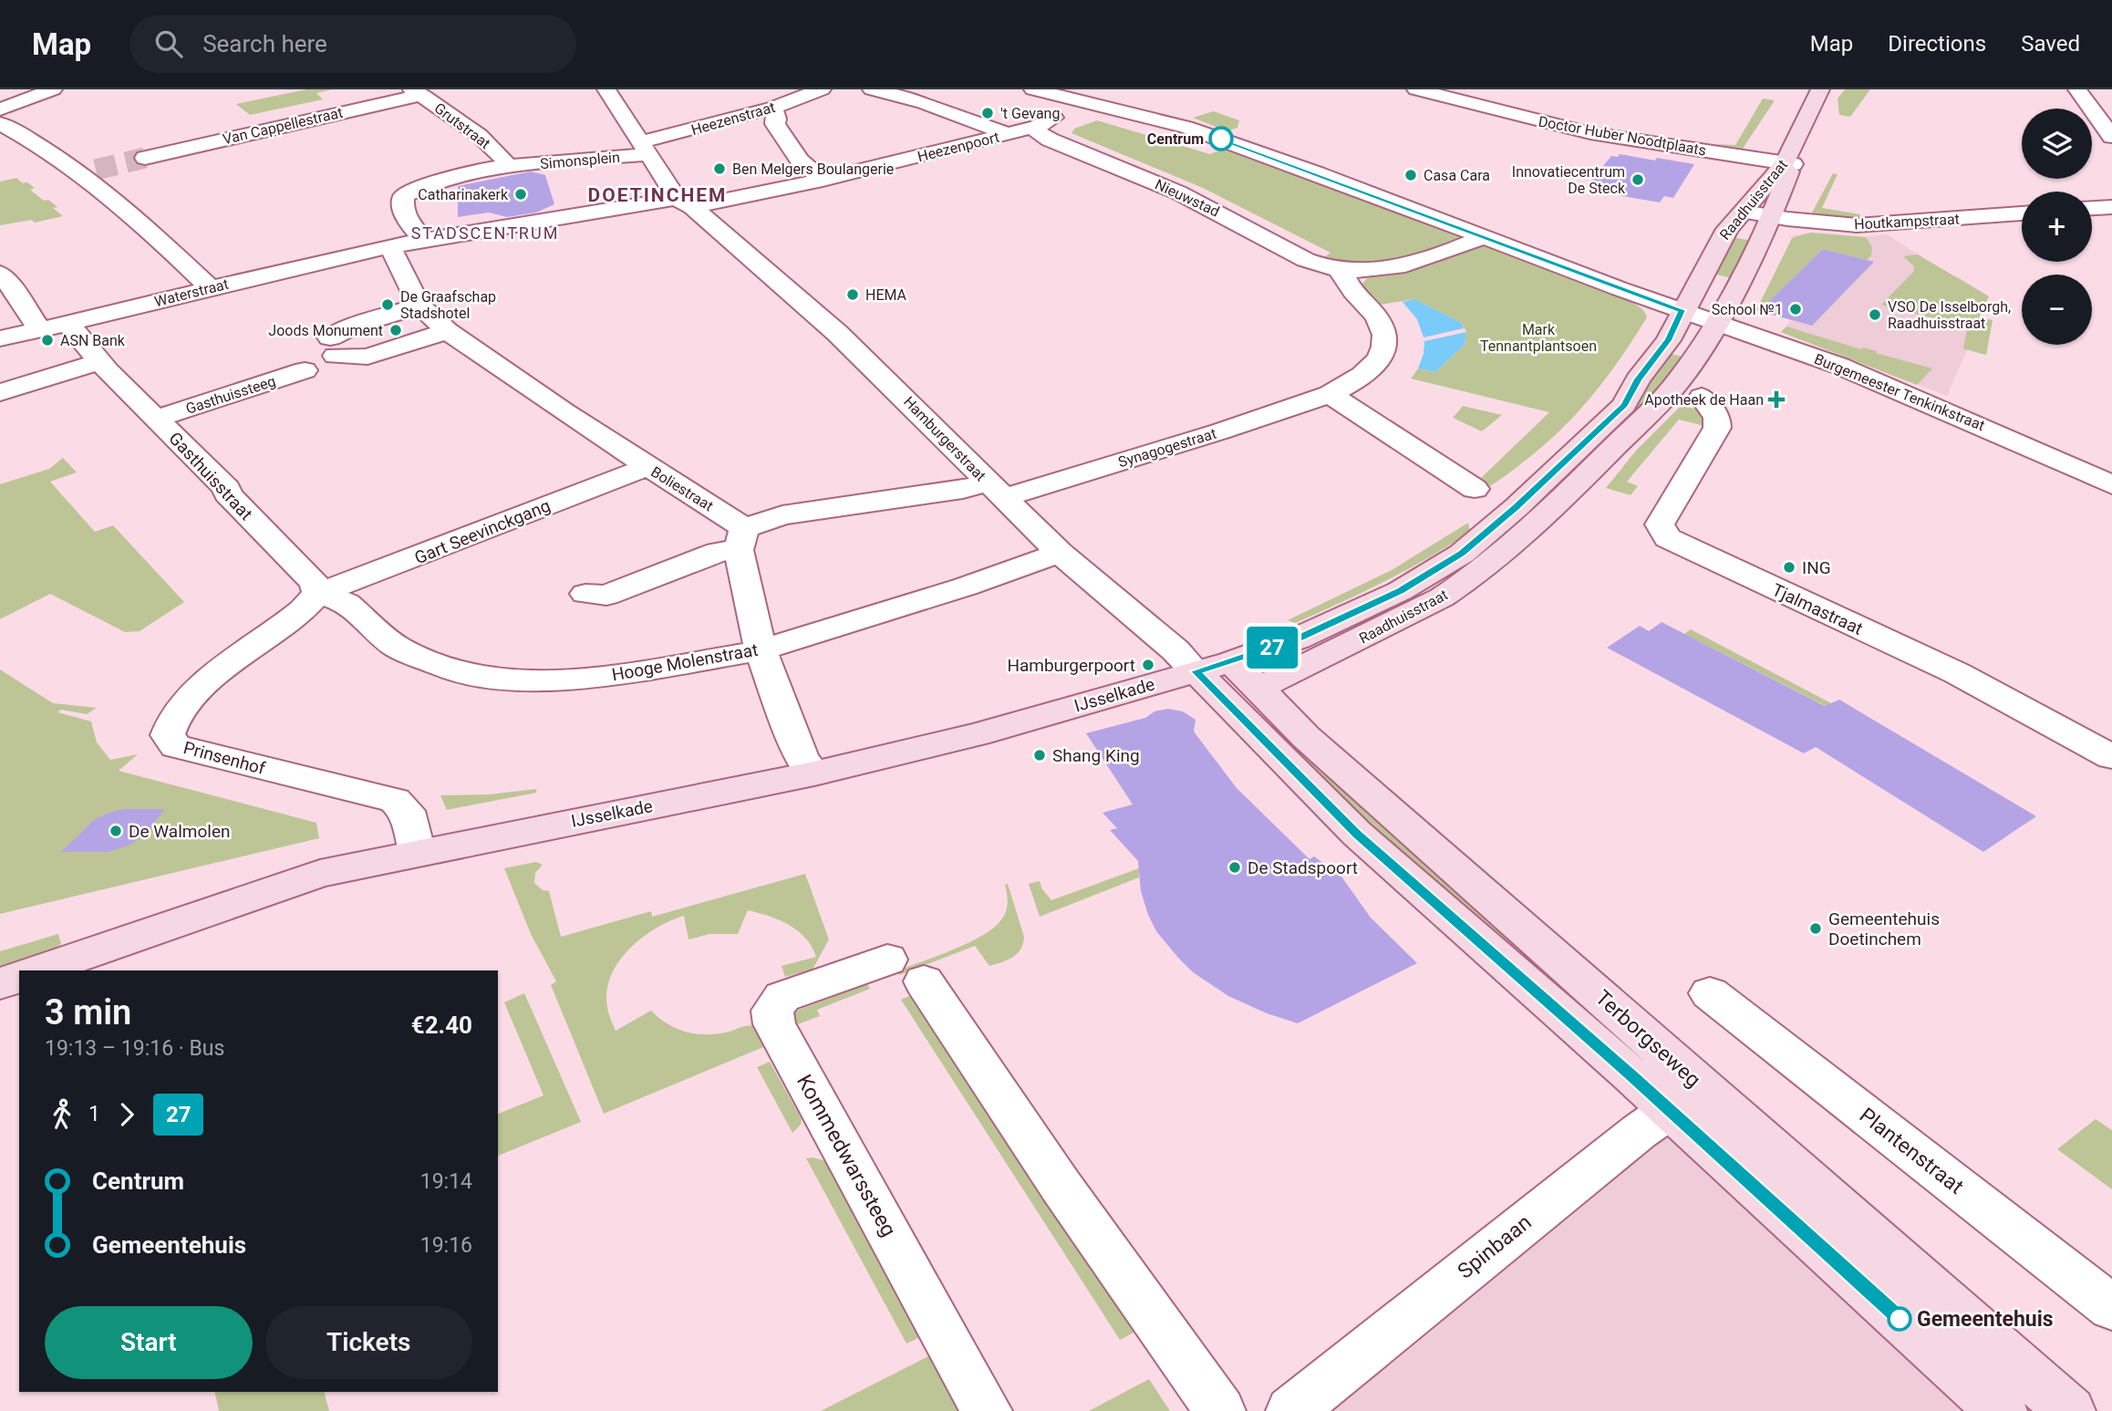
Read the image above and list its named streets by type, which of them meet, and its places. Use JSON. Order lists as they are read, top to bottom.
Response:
{
  "streets": {
    "main road": ["Raadhuisstraat", "IJsselkade", "Terborgseweg"],
    "street": [
      "Heezenstraat",
      "Van Cappellestraat",
      "Grutstraat",
      "Doctor Huber Noodtplaats",
      "Heezenpoort",
      "Simonsplein",
      "Nieuwstad",
      "Houtkampstraat",
      "Waterstraat",
      "Burgemeester Tenkinkstraat",
      "Gasthuissteeg",
      "Hamburgerstraat",
      "Synagogestraat",
      "Gasthuisstraat",
      "Boliestraat",
      "Gart Seevinckgang",
      "Tjalmastraat",
      "Hooge Molenstraat",
      "Prinsenhof",
      "Plantenstraat",
      "Kommedwarssteeg",
      "Spinbaan"
    ]
  },
  "crossings": [
    ["Heezenstraat", "Simonsplein"],
    ["Van Cappellestraat", "Grutstraat"],
    ["Grutstraat", "Simonsplein"],
    ["Doctor Huber Noodtplaats", "Raadhuisstraat"],
    ["Heezenpoort", "Nieuwstad"],
    ["Heezenpoort", "Burgemeester Tenkinkstraat"],
    ["Heezenpoort", "Hamburgerstraat"],
    ["Nieuwstad", "Burgemeester Tenkinkstraat"],
    ["Raadhuisstraat", "Houtkampstraat"],
    ["Raadhuisstraat", "Burgemeester Tenkinkstraat"],
    ["Raadhuisstraat", "Hamburgerstraat"],
    ["Raadhuisstraat", "IJsselkade"],
    ["Raadhuisstraat", "Terborgseweg"],
    ["Waterstraat", "Gasthuisstraat"],
    ["Gasthuissteeg", "Gasthuisstraat"],
    ["Hamburgerstraat", "Synagogestraat"],
    ["Hamburgerstraat", "Hooge Molenstraat"],
    ["Hamburgerstraat", "IJsselkade"],
    ["Hamburgerstraat", "Terborgseweg"],
    ["Gasthuisstraat", "Gart Seevinckgang"],
    ["Gasthuisstraat", "Hooge Molenstraat"],
    ["Gasthuisstraat", "Prinsenhof"],
    ["Boliestraat", "Gart Seevinckgang"],
    ["Gart Seevinckgang", "Hooge Molenstraat"],
    ["Gart Seevinckgang", "Prinsenhof"],
    ["Hooge Molenstraat", "Prinsenhof"],
    ["IJsselkade", "Prinsenhof"],
    ["IJsselkade", "Terborgseweg"],
    ["Terborgseweg", "Spinbaan"]
  ],
  "districts": ["DOETINCHEM", "STADSCENTRUM"],
  "parks": ["Mark Tennantplantsoen"],
  "places": {
    "other": [
      "'t Gevang",
      "Centrum",
      "Ben Melgers Boulangerie",
      "Casa Cara",
      "Innovatiecentrum De Steck",
      "Catharinakerk",
      "HEMA",
      "De Graafschap Stadshotel",
      "School №1",
      "VSO De Isselborgh, Raadhuisstraat",
      "Joods Monument",
      "ASN Bank",
      "ING",
      "Hamburgerpoort",
      "Shang King",
      "De Walmolen",
      "De Stadspoort",
      "Gemeentehuis Doetinchem",
      "Gemeentehuis"
    ],
    "health": ["Apotheek de Haan"]
  },
  "lines": ["bus line 27"],
  "page": {
    "header": "Map",
    "search": "Search here",
    "nav": ["Map", "Directions", "Saved"],
    "on_map": "27",
    "map_buttons": ["+", "−"],
    "heading": ["3 min", "19:13 – 19:16 · Bus", "€2.40"],
    "legs": ["1", "27"],
    "list": [
      {
        "name": "Centrum",
        "value": "19:14"
      },
      {
        "name": "Gemeentehuis",
        "value": "19:16"
      }
    ],
    "buttons": ["Start", "Tickets"]
  }
}
